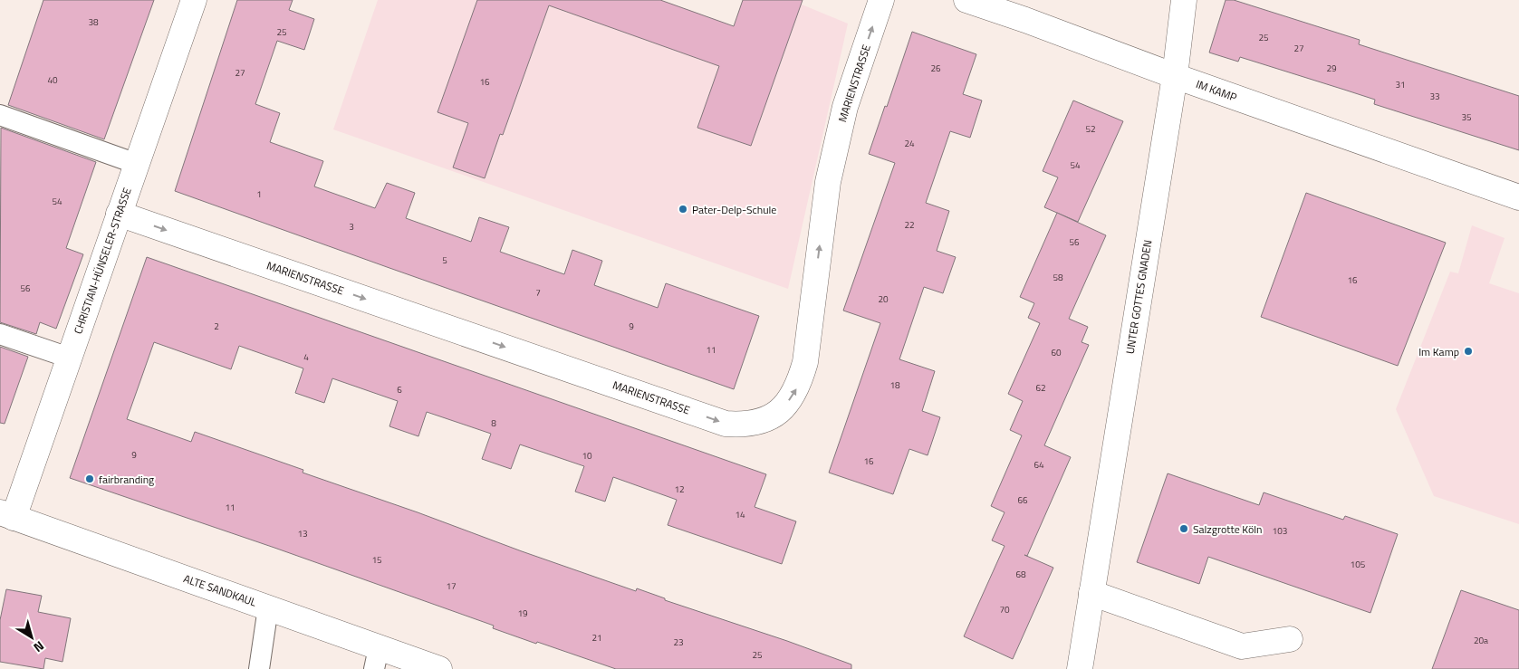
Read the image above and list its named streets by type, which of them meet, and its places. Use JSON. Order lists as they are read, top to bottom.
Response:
{
  "streets": {
    "street": [
      "MARIENSTRASSE",
      "IM KAMP",
      "CHRISTIAN-HÜNSELER-STRASSE",
      "UNTER GOTTES GNADEN",
      "ALTE SANDKAUL"
    ]
  },
  "crossings": [
    ["MARIENSTRASSE", "CHRISTIAN-HÜNSELER-STRASSE"],
    ["IM KAMP", "UNTER GOTTES GNADEN"],
    ["CHRISTIAN-HÜNSELER-STRASSE", "ALTE SANDKAUL"]
  ],
  "places": [
    "Pater-Delp-Schule",
    "Im Kamp",
    "fairbranding",
    "Salzgrotte Köln"
  ],
  "house_numbers": [
    "38",
    "25",
    "25",
    "27",
    "26",
    "29",
    "27",
    "40",
    "16",
    "31",
    "33",
    "35",
    "52",
    "24",
    "54",
    "1",
    "54",
    "22",
    "3",
    "56",
    "5",
    "58",
    "16",
    "56",
    "7",
    "20",
    "2",
    "9",
    "11",
    "60",
    "4",
    "18",
    "62",
    "6",
    "8",
    "9",
    "10",
    "16",
    "64",
    "12",
    "66",
    "11",
    "14",
    "103",
    "13",
    "15",
    "105",
    "68",
    "17",
    "70",
    "19",
    "21",
    "20a",
    "23",
    "25"
  ],
  "north": "bottom right"
}
